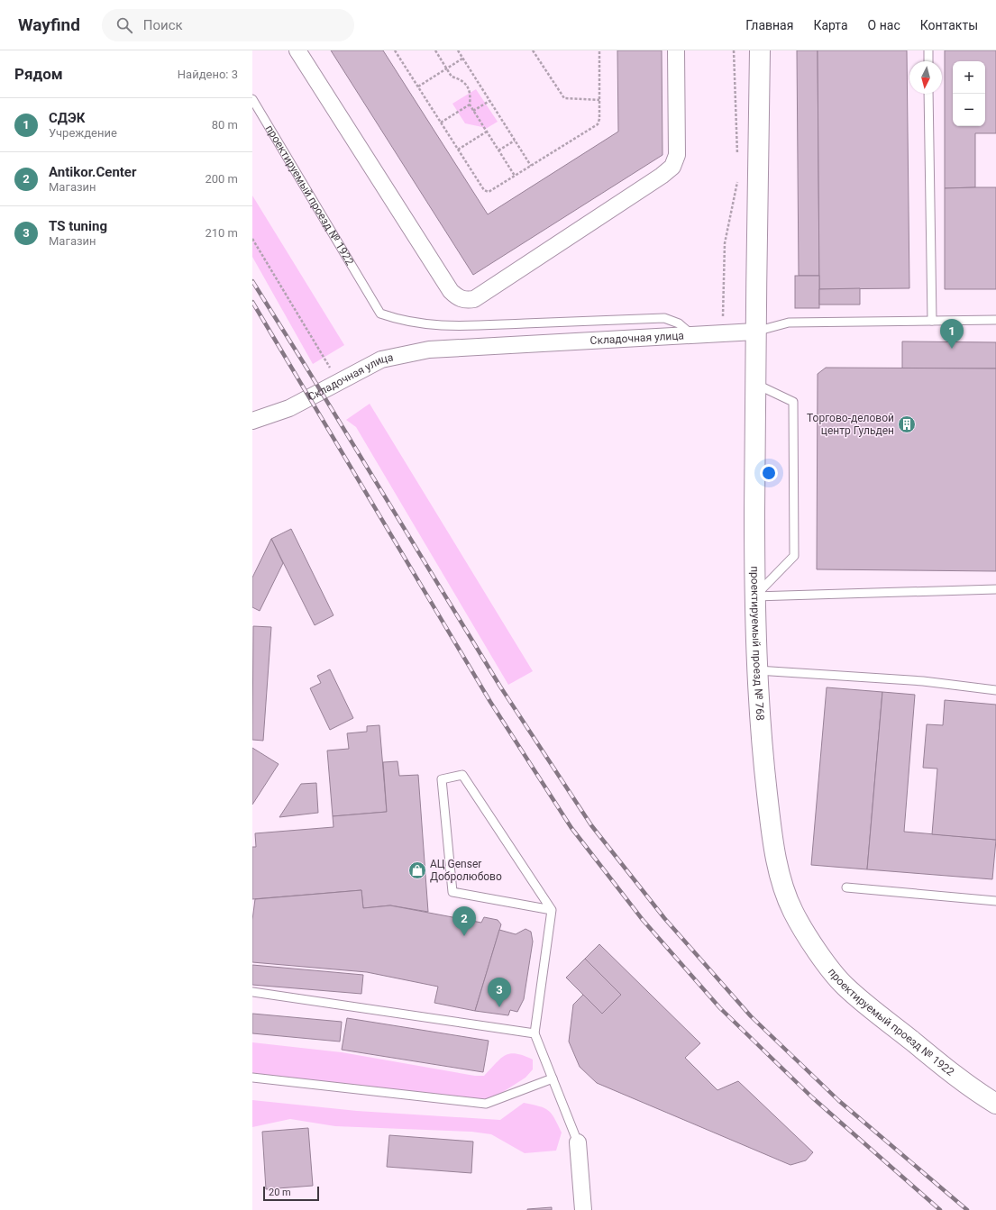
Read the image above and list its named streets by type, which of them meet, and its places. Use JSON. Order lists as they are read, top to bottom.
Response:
{
  "streets": {
    "street": ["проектируемый проезд № 1922", "Складочная улица", "проектируемый проезд № 768"]
  },
  "crossings": [
    ["проектируемый проезд № 1922", "Складочная улица"],
    ["проектируемый проезд № 1922", "проектируемый проезд № 768"],
    ["Складочная улица", "проектируемый проезд № 768"]
  ],
  "places": {
    "building": ["Торгово-деловой центр Гульден"],
    "shop": ["АЦ Genser Добролюбово"]
  },
  "scale_bar": "20 m",
  "north": "bottom",
  "page": {
    "header": "Wayfind",
    "search": "Поиск",
    "nav": [
      "Главная",
      "Карта",
      "О нас",
      "Контакты"
    ],
    "heading": ["Рядом", "Найдено: 3"],
    "map_buttons": ["+", "−"],
    "list": [
      {
        "mark": "1",
        "name": "СДЭК",
        "note": "Учреждение",
        "value": "80 m"
      },
      {
        "mark": "2",
        "name": "Antikor.Center",
        "note": "Магазин",
        "value": "200 m"
      },
      {
        "mark": "3",
        "name": "TS tuning",
        "note": "Магазин",
        "value": "210 m"
      }
    ],
    "pins": ["1", "2", "3"],
    "scale": "20 m"
  }
}
